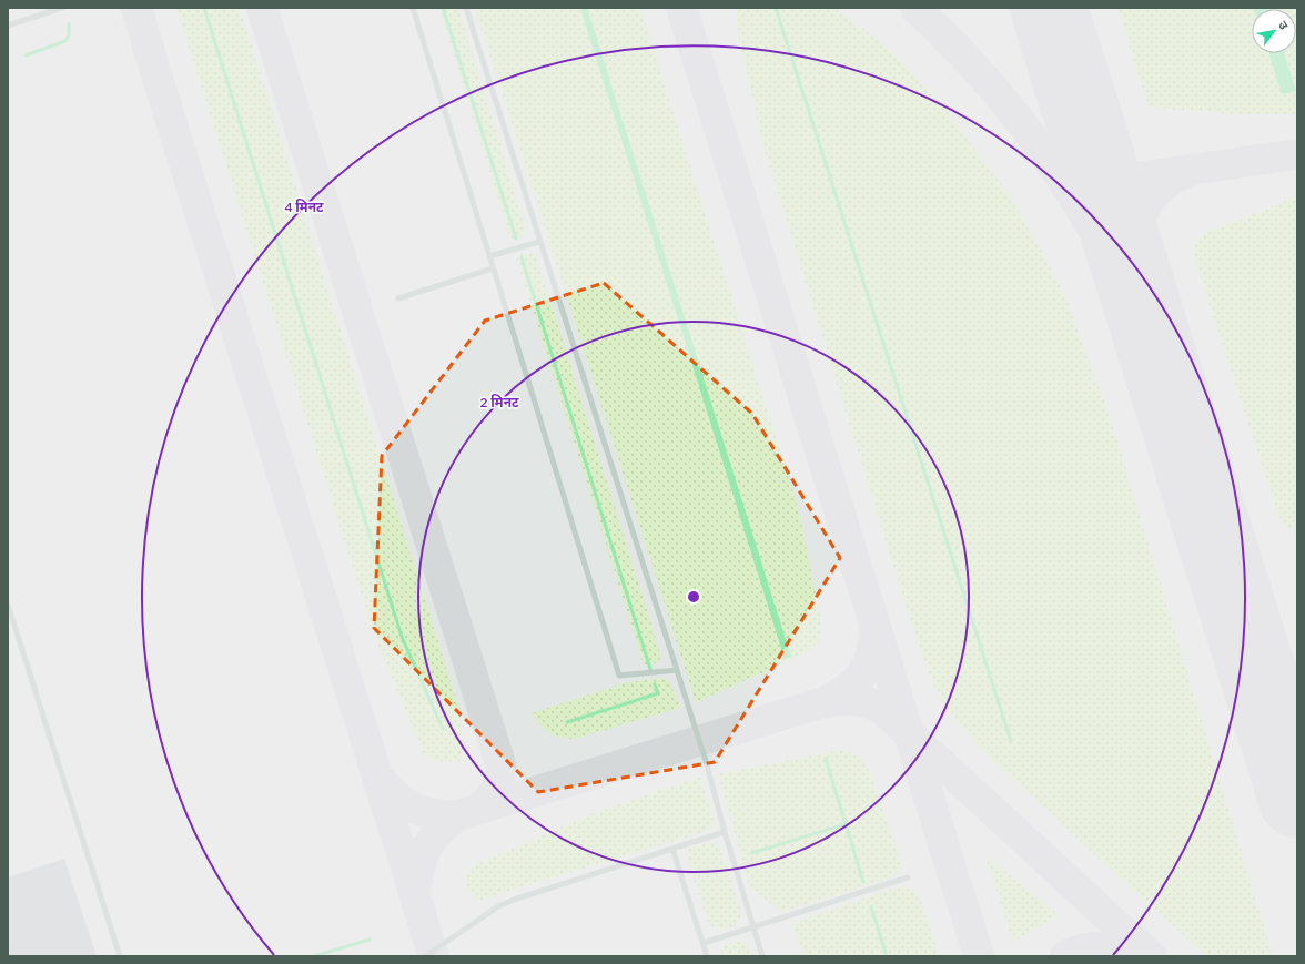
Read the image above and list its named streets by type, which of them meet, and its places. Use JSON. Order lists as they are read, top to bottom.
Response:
{
  "north": "top right",
  "rings": ["4 मिनट", "2 मिनट"]
}
